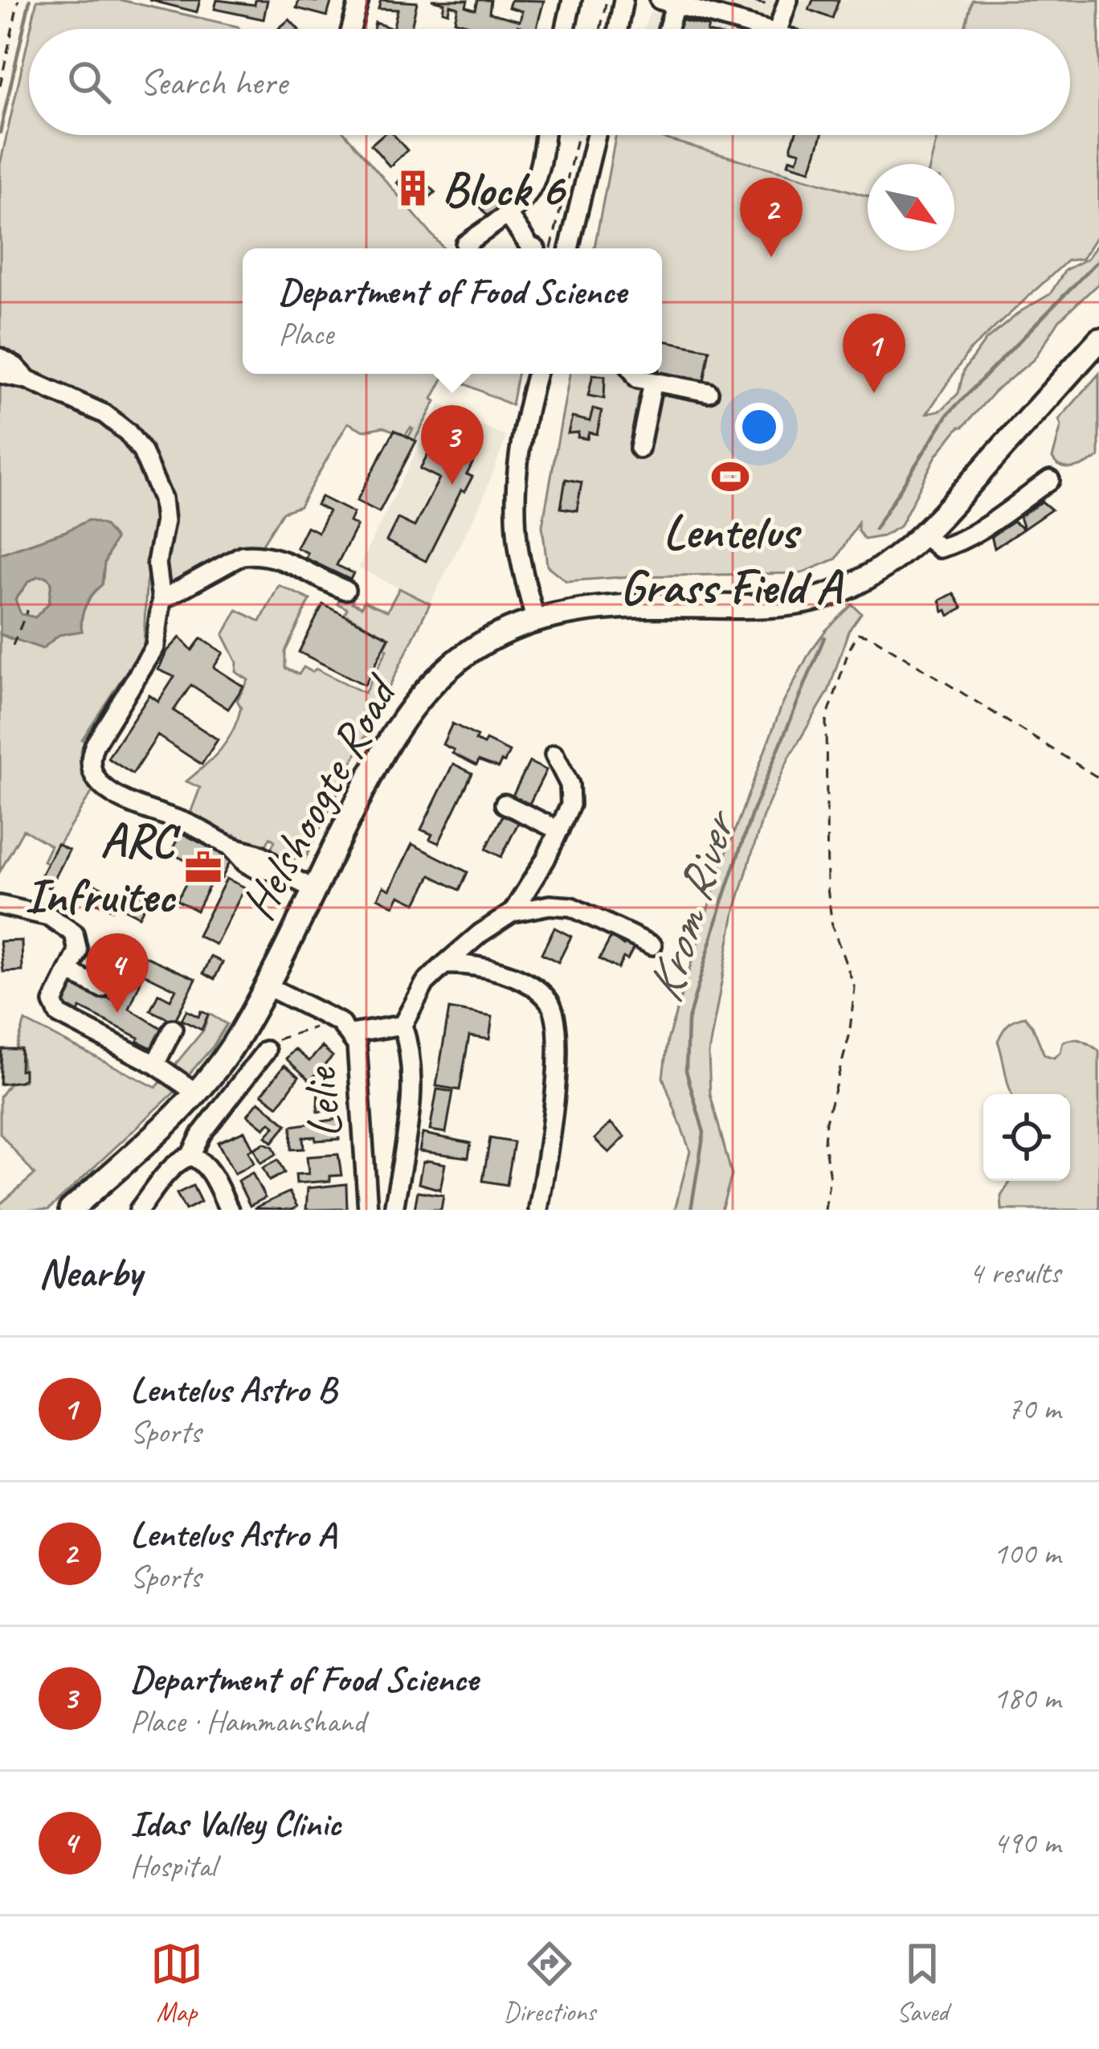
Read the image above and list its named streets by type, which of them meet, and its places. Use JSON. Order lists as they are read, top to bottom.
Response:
{
  "streets": {
    "main road": ["Helshoogte Road"],
    "street": ["Lelie"]
  },
  "crossings": [
    ["Helshoogte Road", "Lelie"]
  ],
  "water": ["Krom River"],
  "places": {
    "building": ["Block 6"],
    "sports": ["Lentelus Grass Field A"],
    "office": ["ARC Infruitec"]
  },
  "north": "bottom right",
  "page": {
    "search": "Search here",
    "pins": [
      "2",
      "1",
      "3",
      "4"
    ],
    "popup": ["Department of Food Science", "Place"],
    "heading": ["Nearby", "4 results"],
    "list": [
      {
        "mark": "1",
        "name": "Lentelus Astro B",
        "note": "Sports",
        "value": "70 m"
      },
      {
        "mark": "2",
        "name": "Lentelus Astro A",
        "note": "Sports",
        "value": "100 m"
      },
      {
        "mark": "3",
        "name": "Department of Food Science",
        "note": "Place · Hammanshand",
        "value": "180 m"
      },
      {
        "mark": "4",
        "name": "Idas Valley Clinic",
        "note": "Hospital",
        "value": "490 m"
      }
    ],
    "nav": ["Map", "Directions", "Saved"]
  }
}
